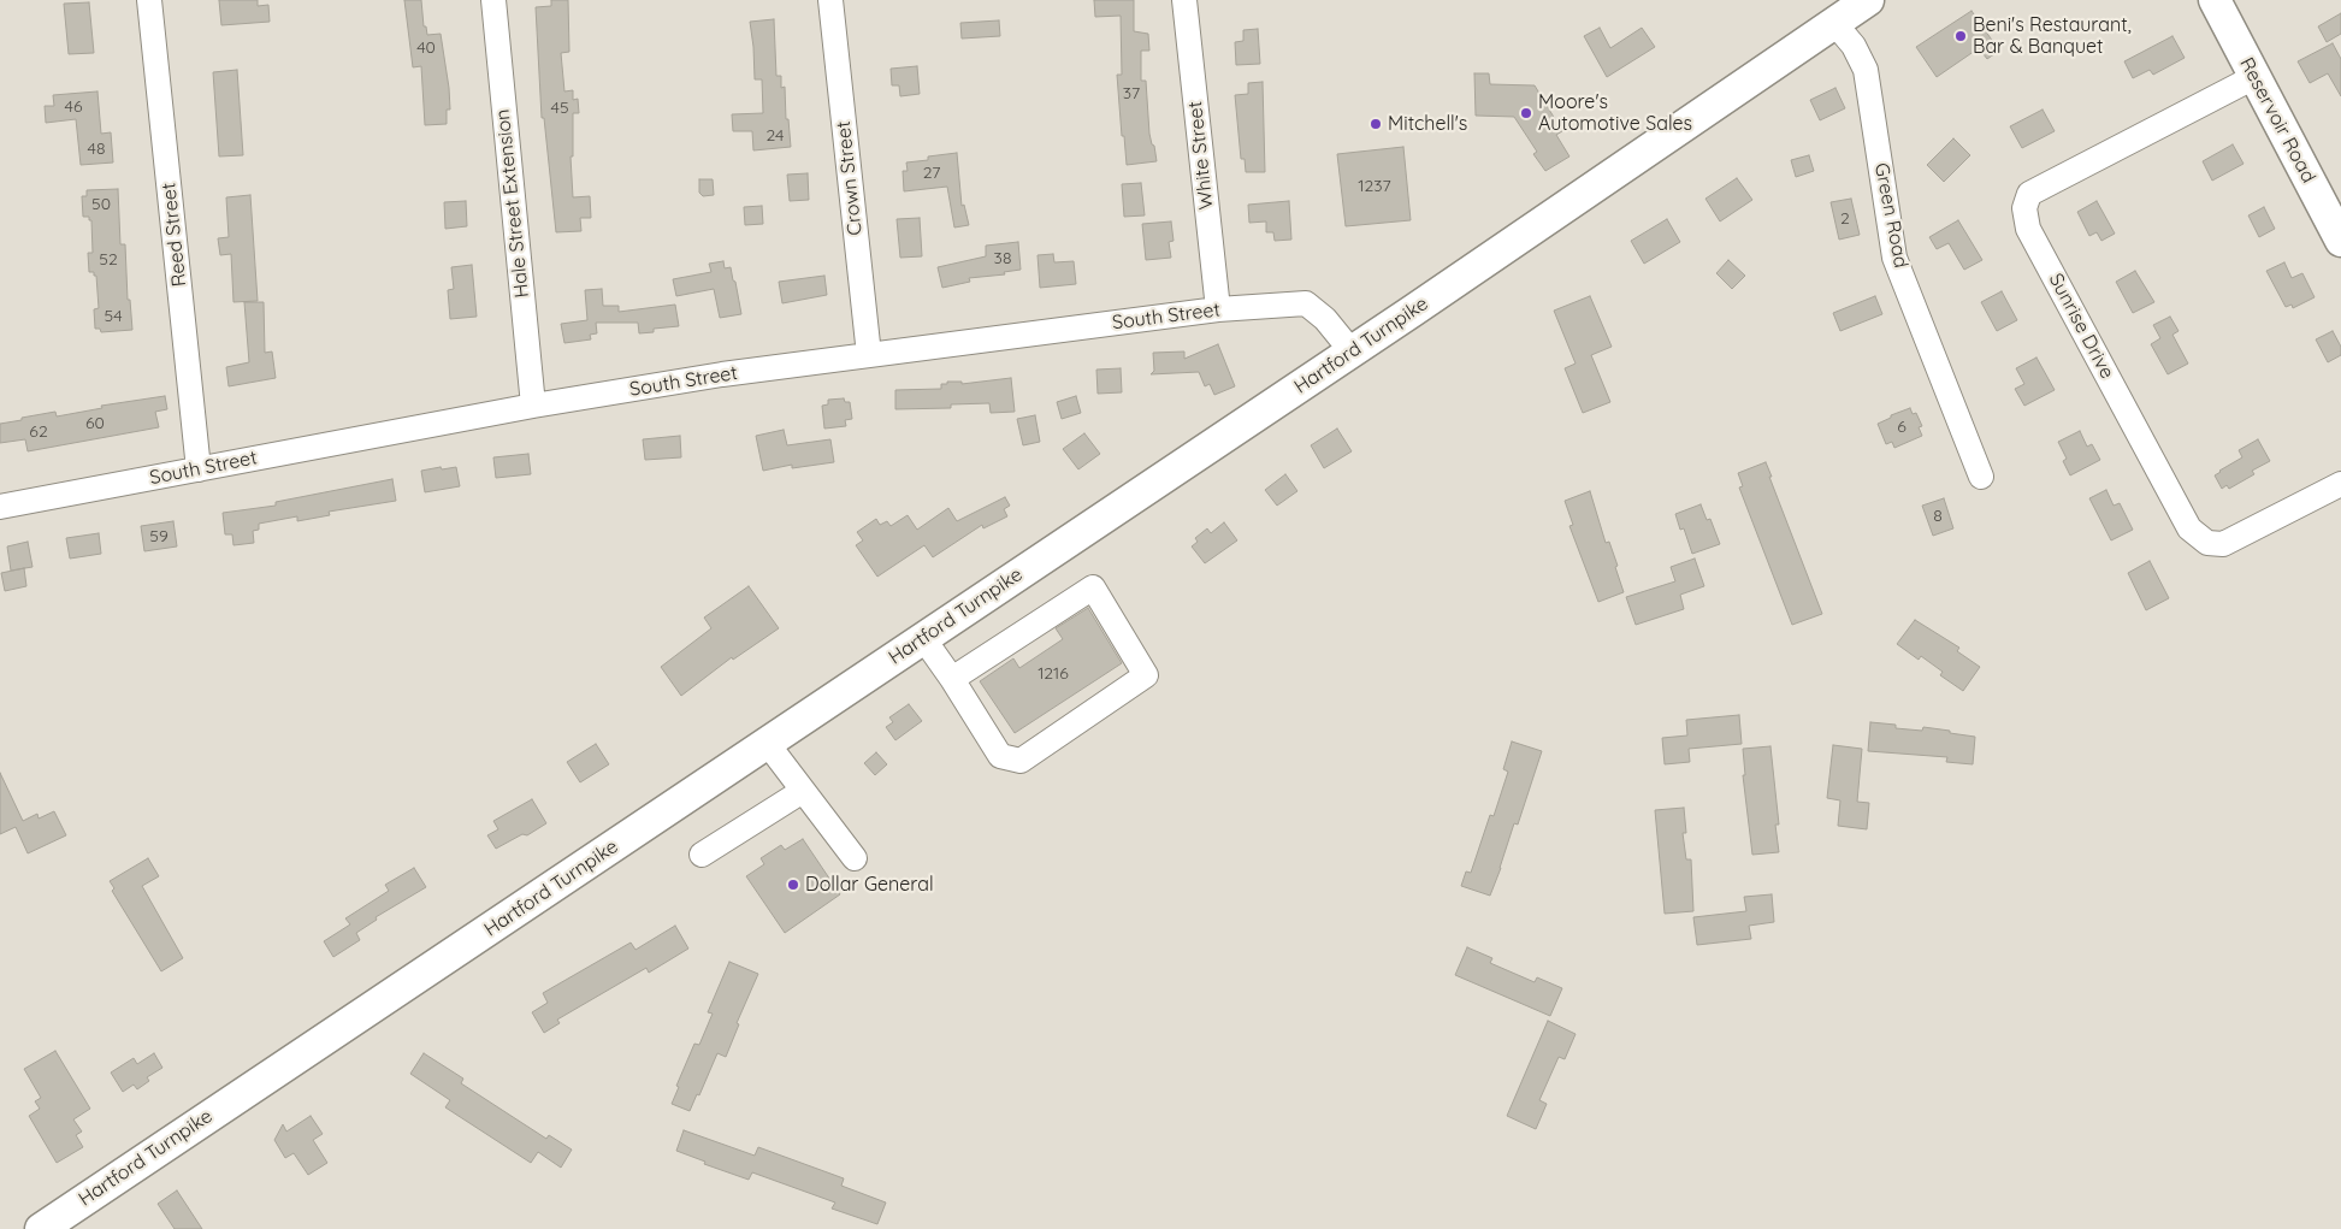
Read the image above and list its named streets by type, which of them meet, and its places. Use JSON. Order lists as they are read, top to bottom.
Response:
{
  "streets": {
    "main road": ["Reservoir Road", "Hartford Turnpike"],
    "street": [
      "White Street",
      "Crown Street",
      "Hale Street Extension",
      "Green Road",
      "Reed Street",
      "South Street",
      "Sunrise Drive"
    ]
  },
  "crossings": [
    ["Reservoir Road", "Sunrise Drive"],
    ["White Street", "South Street"],
    ["Crown Street", "South Street"],
    ["Hale Street Extension", "South Street"],
    ["Green Road", "Hartford Turnpike"],
    ["Reed Street", "South Street"],
    ["South Street", "Hartford Turnpike"]
  ],
  "places": [
    "Beni's Restaurant, Bar & Banquet",
    "Moore's Automotive Sales",
    "Mitchell's",
    "Dollar General"
  ],
  "house_numbers": [
    "40",
    "37",
    "46",
    "45",
    "24",
    "48",
    "27",
    "1237",
    "50",
    "2",
    "38",
    "52",
    "54",
    "60",
    "6",
    "62",
    "8",
    "59",
    "1216"
  ]
}
